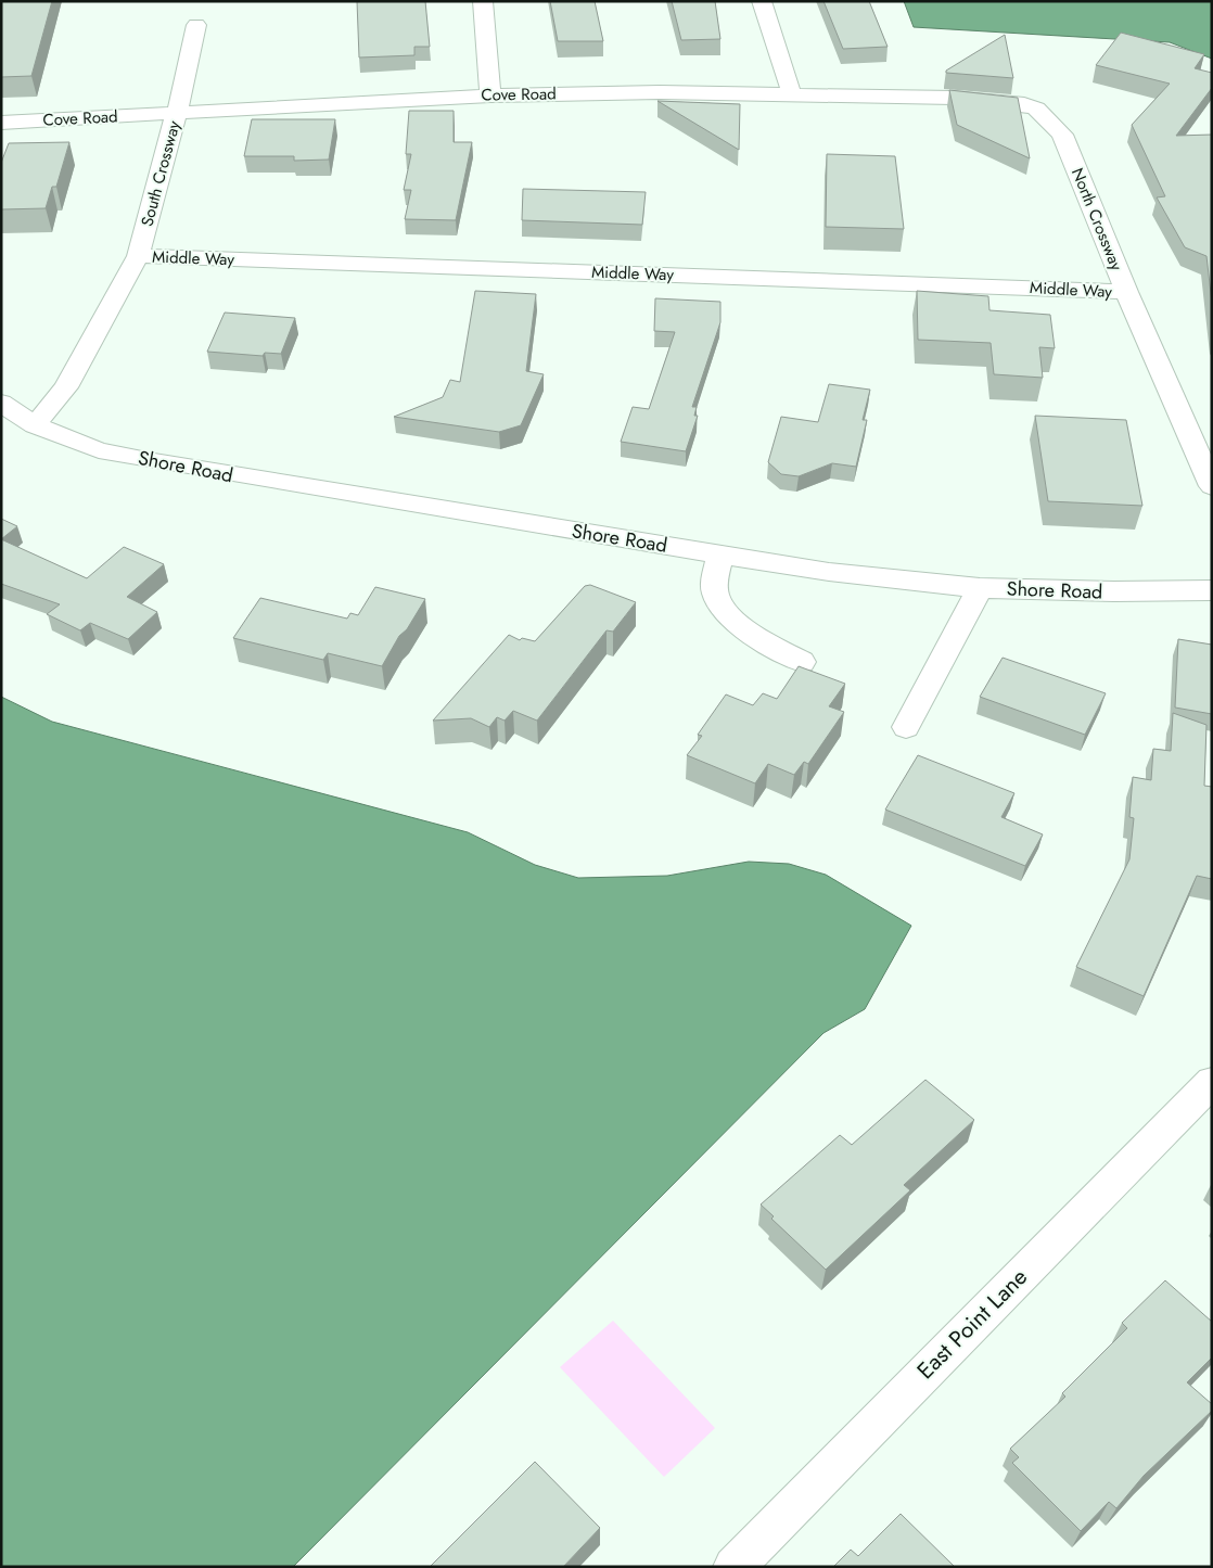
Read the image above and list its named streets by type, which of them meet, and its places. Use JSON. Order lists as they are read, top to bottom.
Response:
{
  "streets": {
    "street": [
      "Cove Road",
      "South Crossway",
      "North Crossway",
      "Middle Way",
      "Shore Road",
      "East Point Lane"
    ]
  },
  "crossings": [
    ["Cove Road", "South Crossway"],
    ["Cove Road", "North Crossway"],
    ["South Crossway", "Middle Way"],
    ["South Crossway", "Shore Road"],
    ["North Crossway", "Middle Way"]
  ]
}
